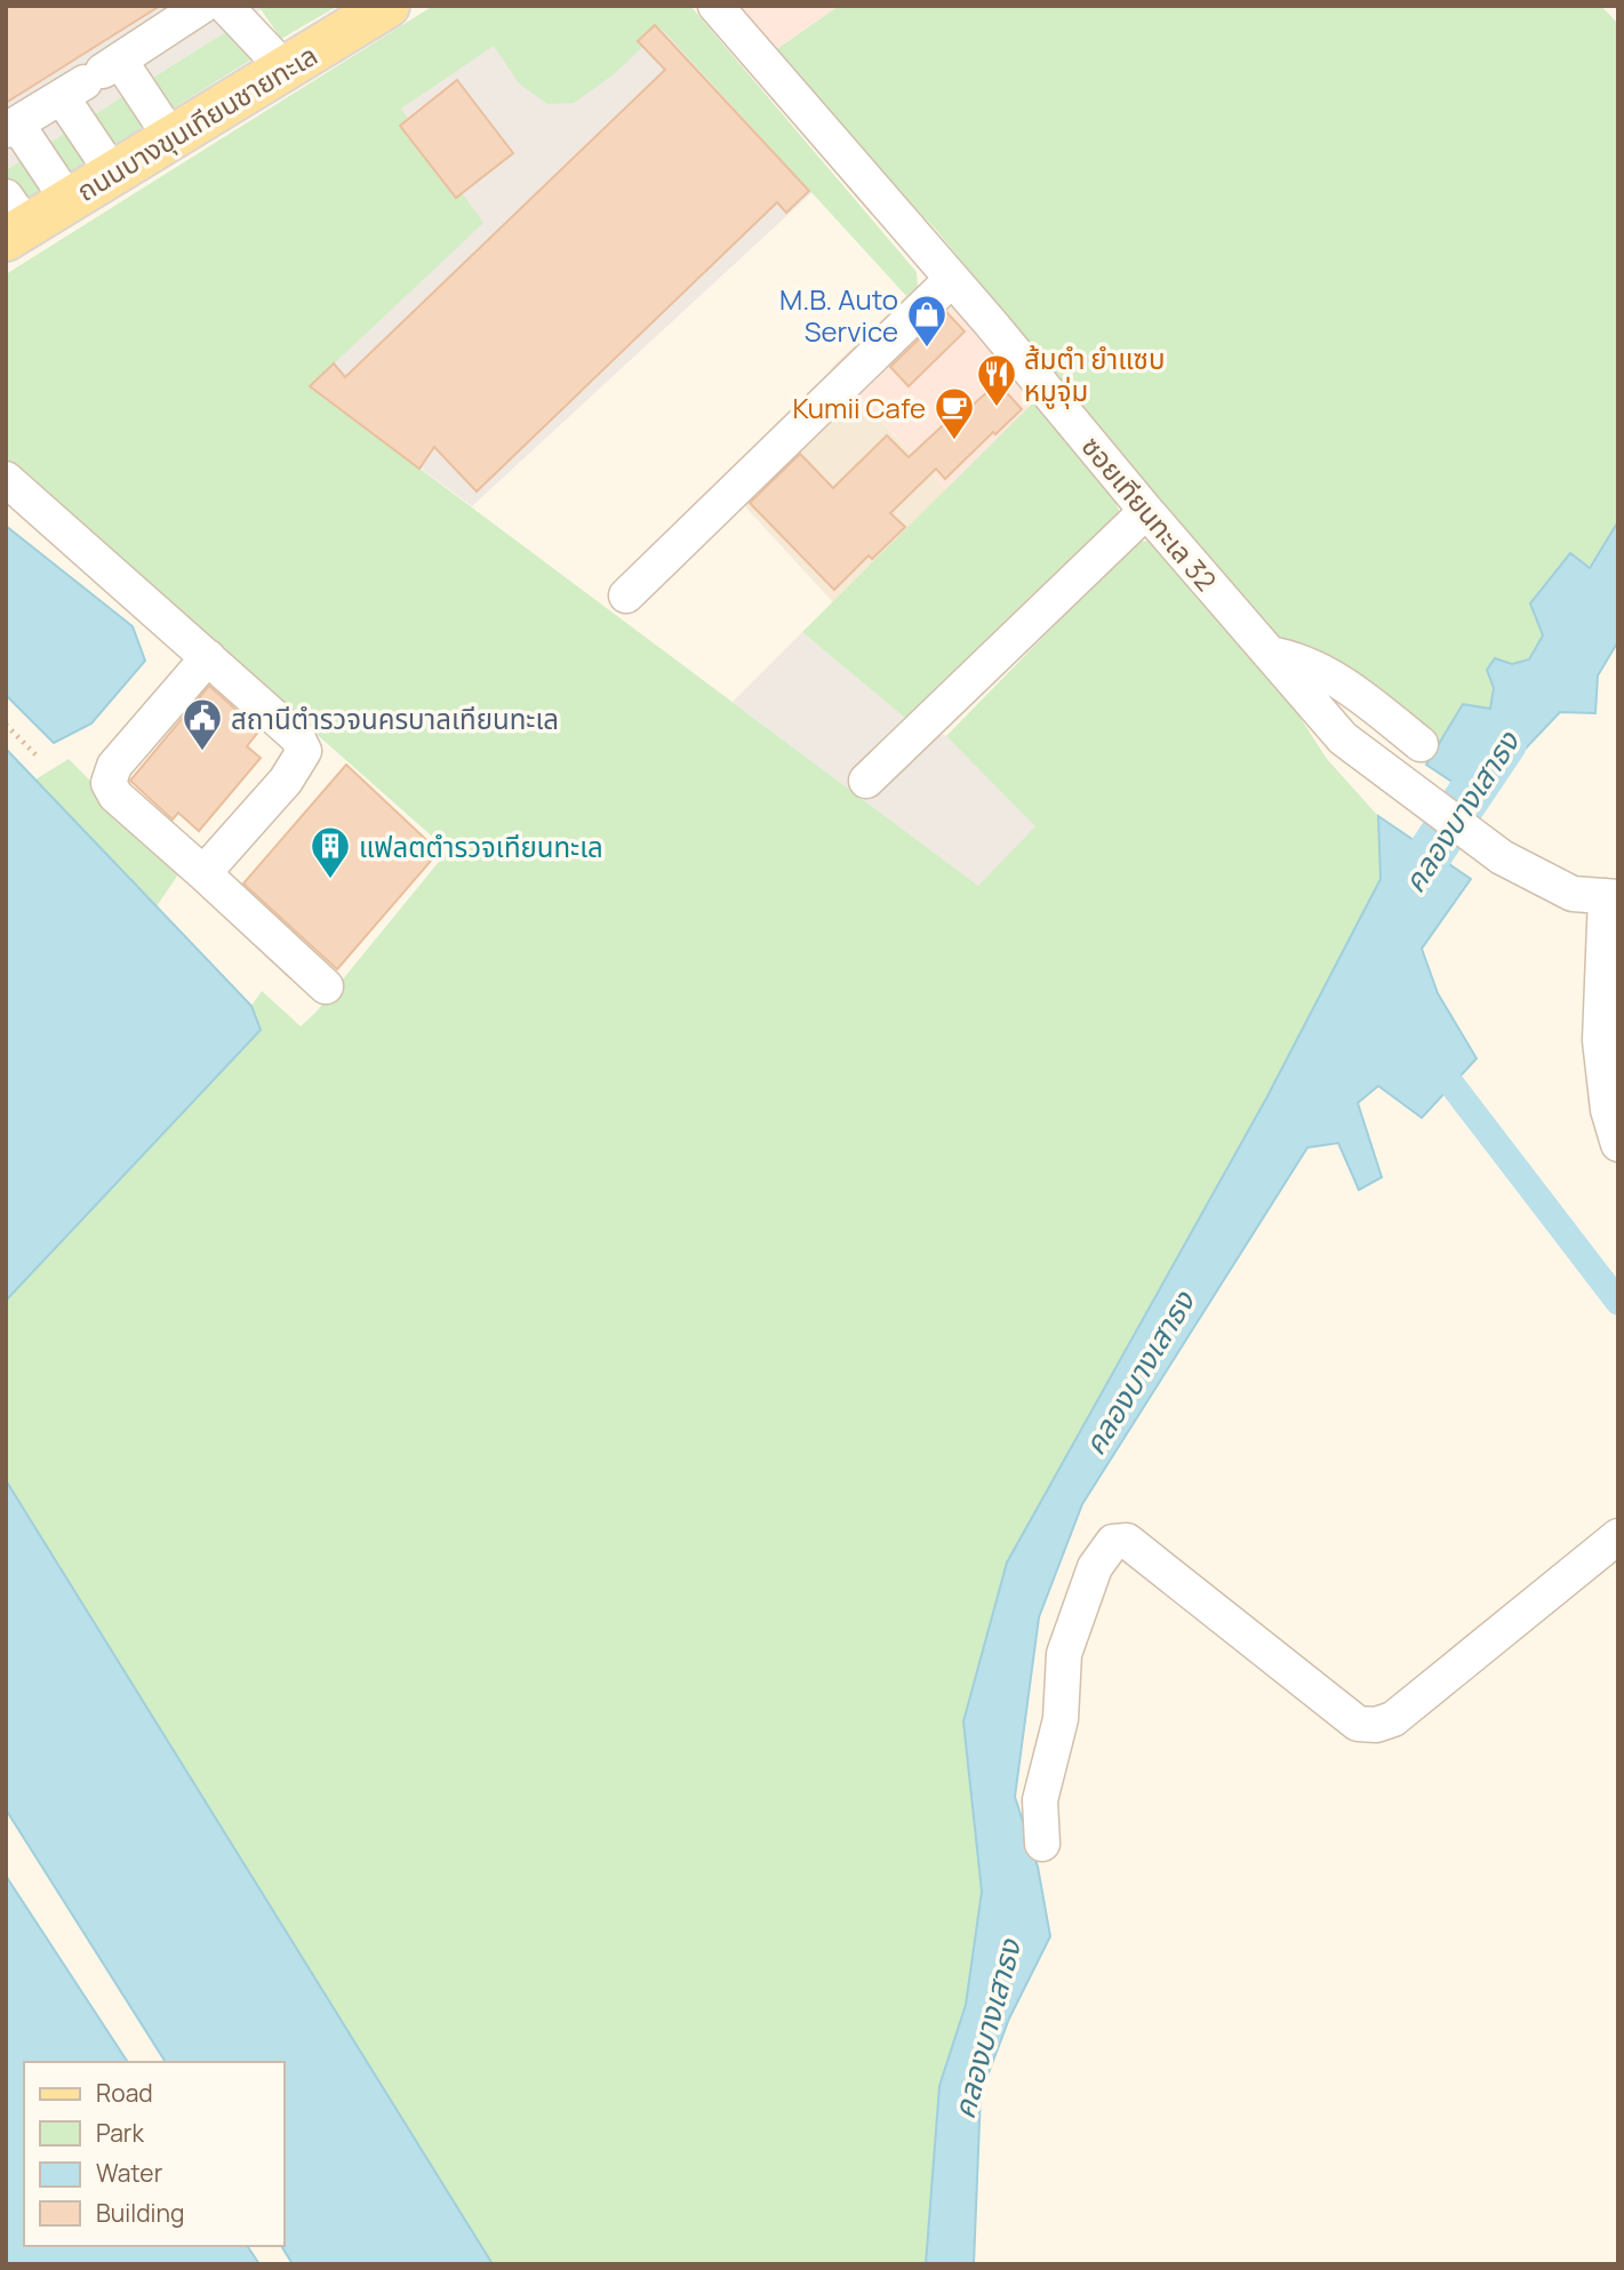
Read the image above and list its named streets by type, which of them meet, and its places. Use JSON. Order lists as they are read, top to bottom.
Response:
{
  "streets": {
    "main road": ["ถนนบางขุนเทียนชายทะเล"],
    "street": ["ซอยเทียนทะเล 32"]
  },
  "water": ["คลองบางเสาธง"],
  "places": {
    "shop": ["M.B. Auto Service"],
    "restaurant": ["ส้มตำ ยำแซบ หมูจุ่ม"],
    "cafe": ["Kumii Cafe"],
    "public building": ["สถานีตำรวจนครบาลเทียนทะเล"],
    "building": ["แฟลตตำรวจเทียนทะเล"]
  },
  "legend": [
    "Road",
    "Park",
    "Water",
    "Building"
  ]
}
